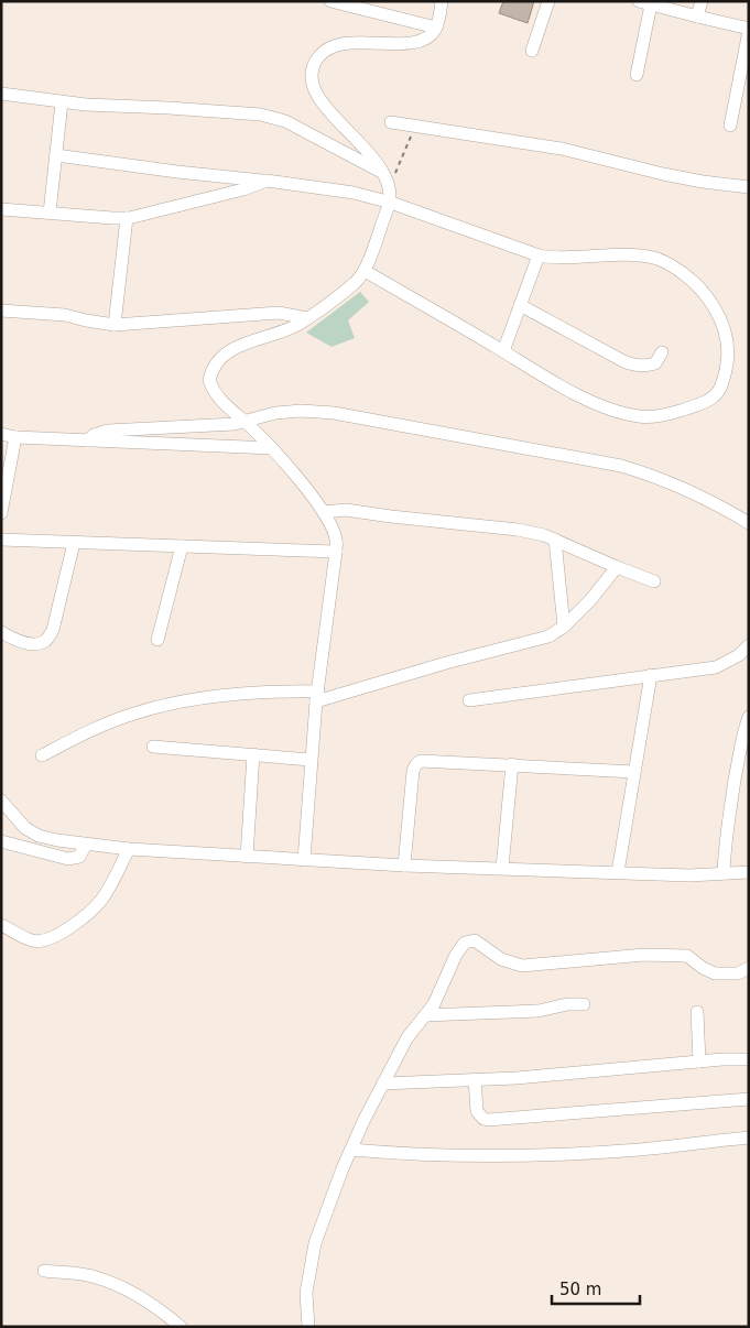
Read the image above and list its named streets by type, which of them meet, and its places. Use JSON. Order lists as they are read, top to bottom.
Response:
{
  "scale_bar": "50 m"
}
